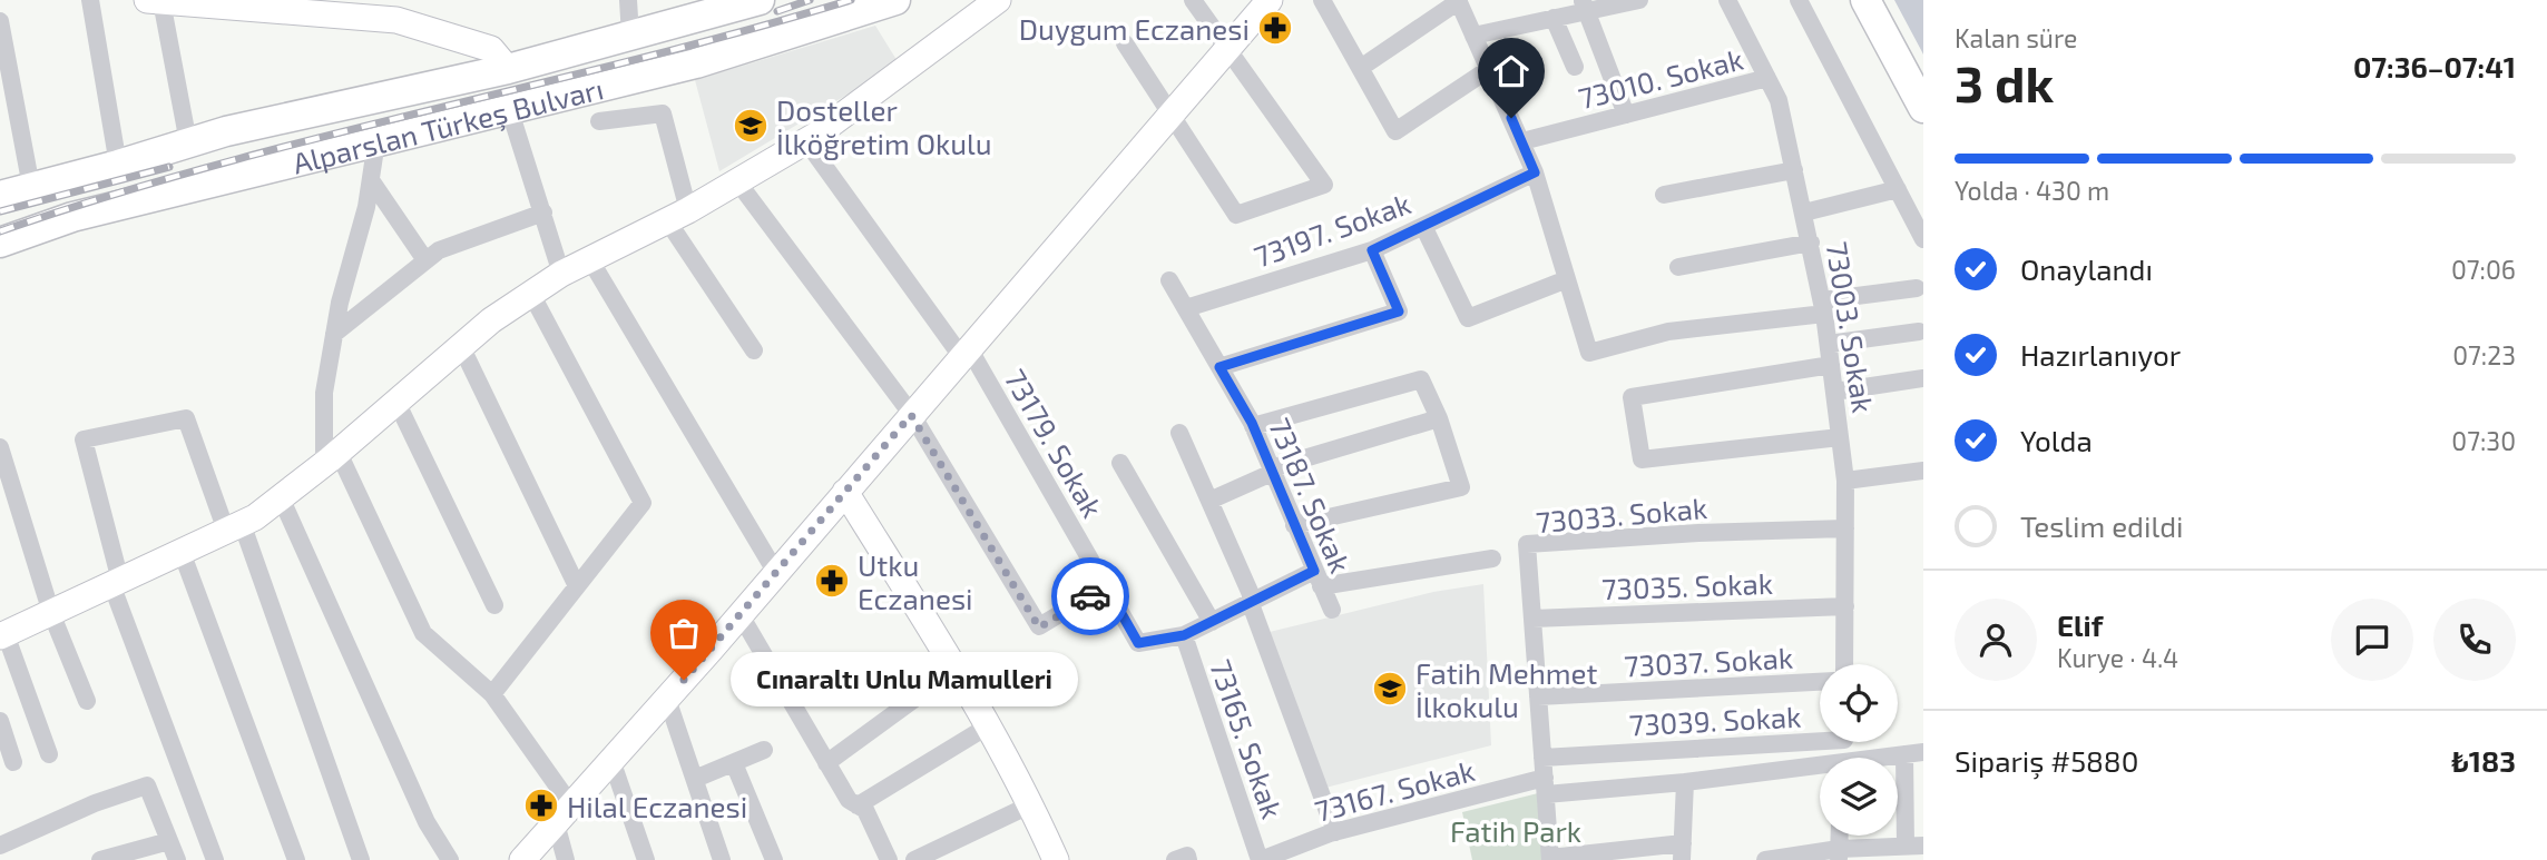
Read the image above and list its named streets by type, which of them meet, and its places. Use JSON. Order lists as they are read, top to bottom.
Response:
{
  "streets": {
    "main road": ["Alparslan Türkeş Bulvarı"],
    "street": [
      "73010. Sokak",
      "73197. Sokak",
      "73003. Sokak",
      "73179. Sokak",
      "73187. Sokak",
      "73033. Sokak",
      "73035. Sokak",
      "73037. Sokak",
      "73039. Sokak",
      "73165. Sokak",
      "73167. Sokak"
    ]
  },
  "crossings": [
    ["73010. Sokak", "73003. Sokak"],
    ["73197. Sokak", "73187. Sokak"],
    ["73003. Sokak", "73033. Sokak"],
    ["73003. Sokak", "73035. Sokak"],
    ["73179. Sokak", "73187. Sokak"],
    ["73179. Sokak", "73165. Sokak"],
    ["73033. Sokak", "73035. Sokak"],
    ["73033. Sokak", "73037. Sokak"],
    ["73033. Sokak", "73039. Sokak"],
    ["73033. Sokak", "73167. Sokak"],
    ["73165. Sokak", "73167. Sokak"]
  ],
  "parks": ["Fatih Park"],
  "places": {
    "pharmacy": ["Duygum Eczanesi", "Utku Eczanesi", "Hilal Eczanesi"],
    "school or university": ["Dosteller İlköğretim Okulu", "Fatih Mehmet İlkokulu"],
    "other": ["Cınaraltı Unlu Mamulleri"]
  },
  "page": {
    "heading": ["3 dk", "Kalan süre", "07:36–07:41"],
    "panel": [
      "Elif",
      "Kurye · 4.4",
      "Sipariş #5880",
      "₺183"
    ],
    "bar": "Yolda · 430 m",
    "list": [
      ["Onaylandı", "07:06"],
      ["Hazırlanıyor", "07:23"],
      ["Yolda", "07:30"],
      "Teslim edildi"
    ],
    "bubble": "Cınaraltı Unlu Mamulleri"
  }
}
